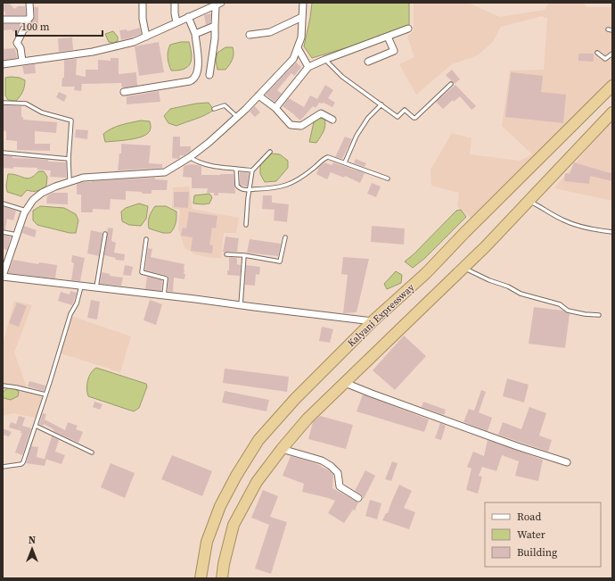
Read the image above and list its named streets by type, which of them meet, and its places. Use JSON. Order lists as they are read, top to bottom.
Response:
{
  "streets": {
    "highway": ["Kalyani Expressway"]
  },
  "legend": ["Road", "Water", "Building"],
  "scale_bar": "100 m",
  "north": "top"
}
